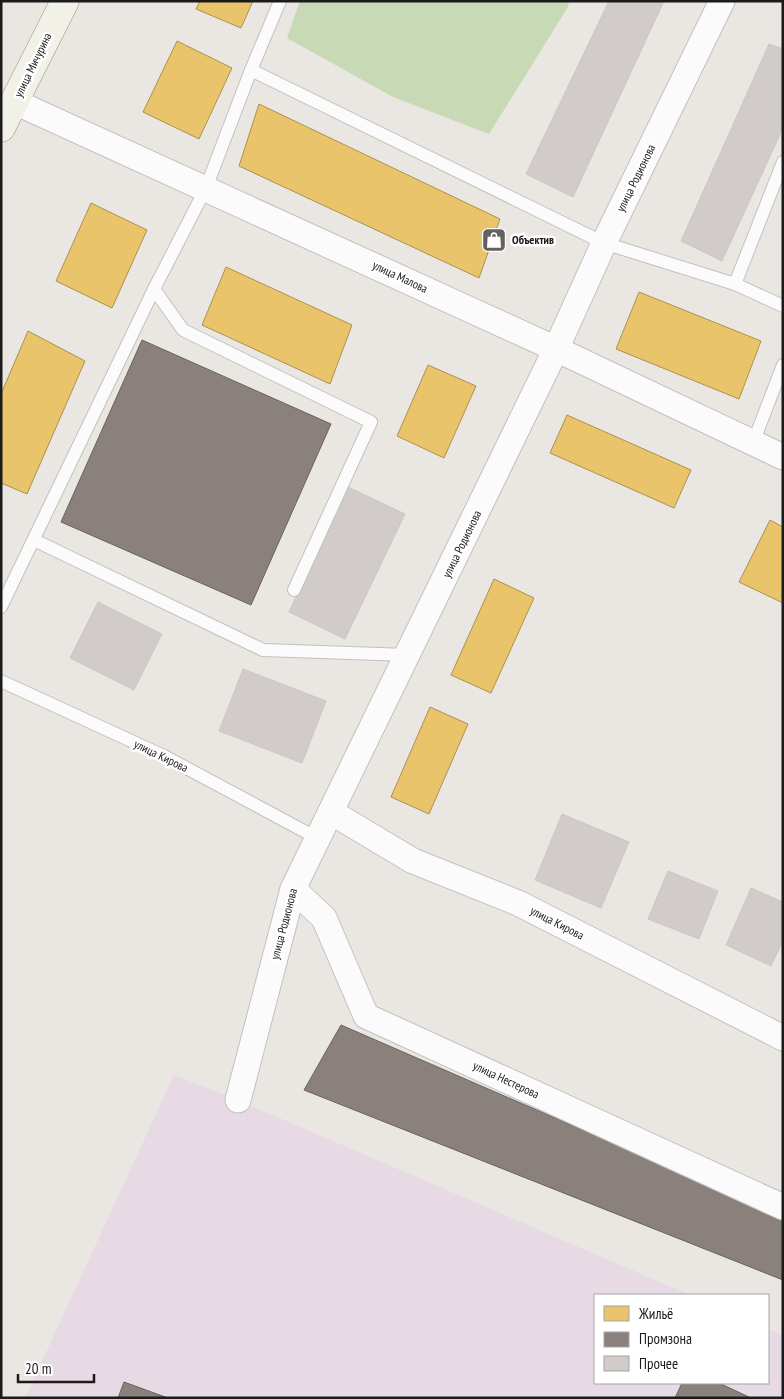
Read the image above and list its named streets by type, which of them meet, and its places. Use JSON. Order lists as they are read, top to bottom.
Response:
{
  "streets": {
    "main road": ["улица Мичурина"],
    "street": [
      "улица Родионова",
      "улица Малова",
      "улица Кирова",
      "улица Нестерова"
    ]
  },
  "crossings": [
    ["улица Мичурина", "улица Малова"],
    ["улица Родионова", "улица Малова"],
    ["улица Родионова", "улица Кирова"],
    ["улица Родионова", "улица Нестерова"]
  ],
  "places": {
    "shop": ["Объектив"]
  },
  "legend": ["Жильё", "Промзона", "Прочее"],
  "scale_bar": "20 m"
}
